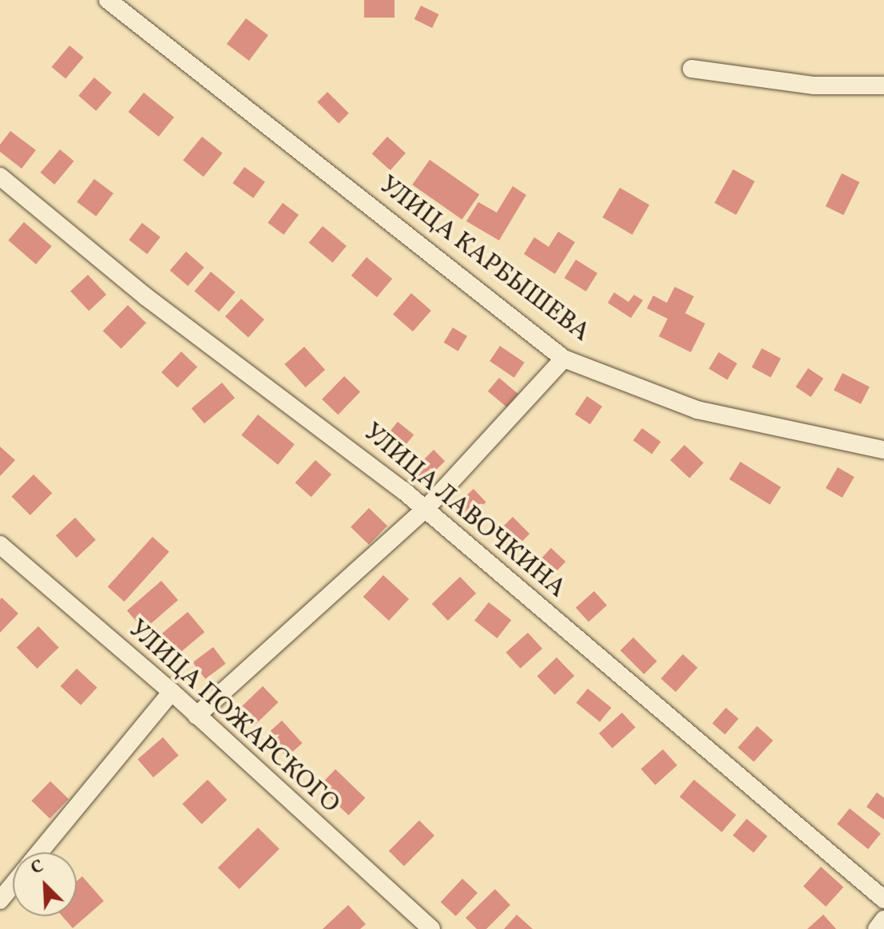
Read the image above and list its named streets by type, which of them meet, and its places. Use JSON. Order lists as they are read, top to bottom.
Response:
{
  "streets": {
    "street": ["УЛИЦА КАРБЫШЕВА", "УЛИЦА ЛАВОЧКИНА", "УЛИЦА ПОЖАРСКОГО"]
  },
  "north": "top left"
}
